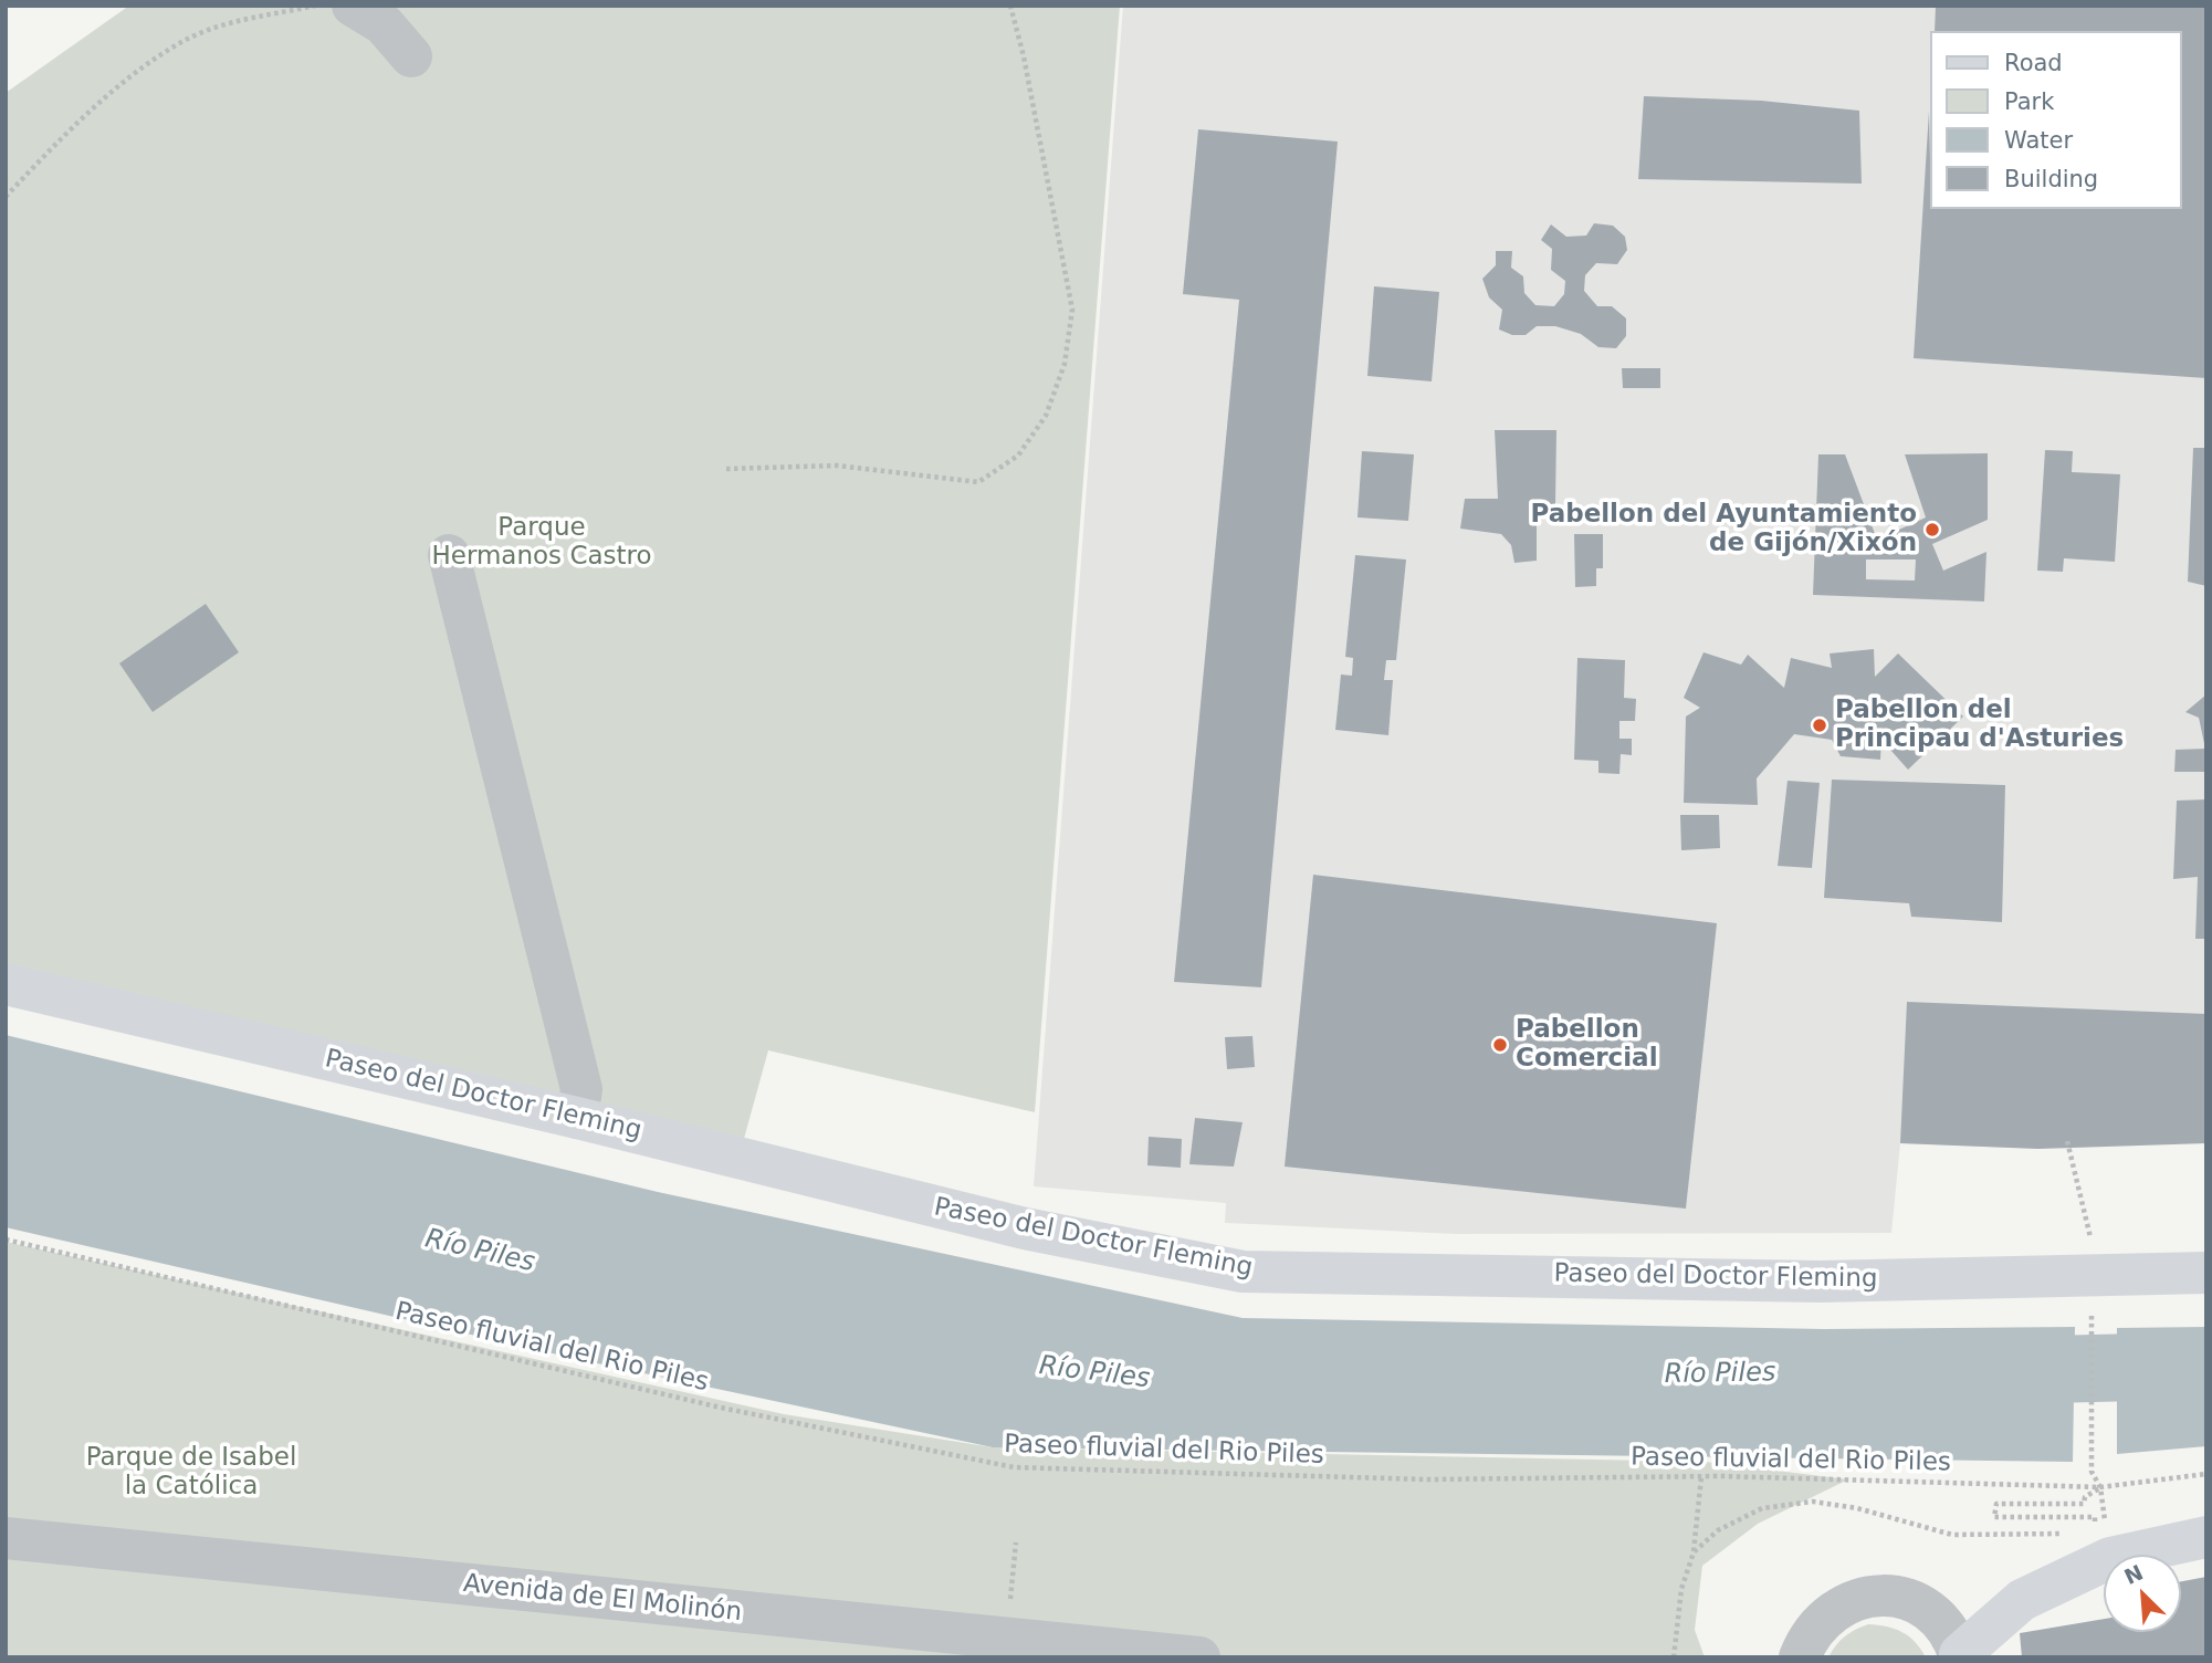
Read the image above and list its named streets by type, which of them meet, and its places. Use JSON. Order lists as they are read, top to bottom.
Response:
{
  "streets": {
    "main road": ["Paseo del Doctor Fleming"],
    "street": ["Avenida de El Molinón"],
    "path": ["Paseo fluvial del Rio Piles"]
  },
  "water": ["Río Piles"],
  "parks": ["Parque Hermanos Castro", "Parque de Isabel la Católica"],
  "places": ["Pabellon del Ayuntamiento de Gijón/Xixón", "Pabellon del Principau d'Asturies", "Pabellon Comercial"],
  "legend": [
    "Road",
    "Park",
    "Water",
    "Building"
  ],
  "north": "top left"
}
